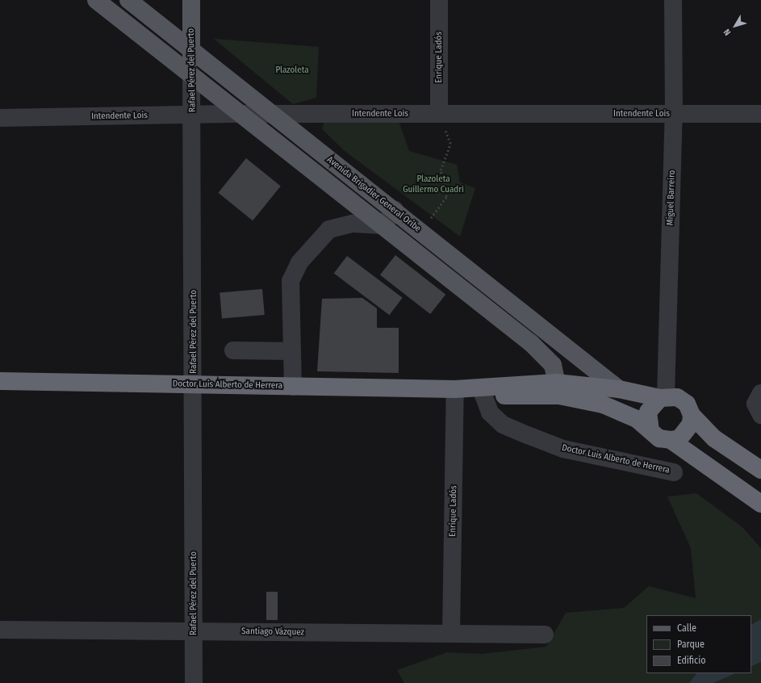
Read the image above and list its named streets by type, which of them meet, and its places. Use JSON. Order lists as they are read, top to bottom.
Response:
{
  "streets": {
    "highway": ["Doctor Luis Alberto de Herrera"],
    "main road": ["Rafael Pérez del Puerto", "Avenida Brigadier General Oribe"],
    "street": [
      "Enrique Ladós",
      "Intendente Lois",
      "Miguel Barreiro",
      "Santiago Vázquez"
    ]
  },
  "crossings": [
    ["Enrique Ladós", "Intendente Lois"],
    ["Enrique Ladós", "Doctor Luis Alberto de Herrera"],
    ["Enrique Ladós", "Santiago Vázquez"],
    ["Rafael Pérez del Puerto", "Intendente Lois"],
    ["Rafael Pérez del Puerto", "Avenida Brigadier General Oribe"],
    ["Rafael Pérez del Puerto", "Doctor Luis Alberto de Herrera"],
    ["Rafael Pérez del Puerto", "Santiago Vázquez"],
    ["Intendente Lois", "Avenida Brigadier General Oribe"],
    ["Intendente Lois", "Miguel Barreiro"],
    ["Avenida Brigadier General Oribe", "Doctor Luis Alberto de Herrera"],
    ["Miguel Barreiro", "Doctor Luis Alberto de Herrera"]
  ],
  "parks": ["Plazoleta", "Plazoleta Guillermo Cuadri"],
  "legend": ["Calle", "Parque", "Edificio"],
  "north": "bottom left"
}
